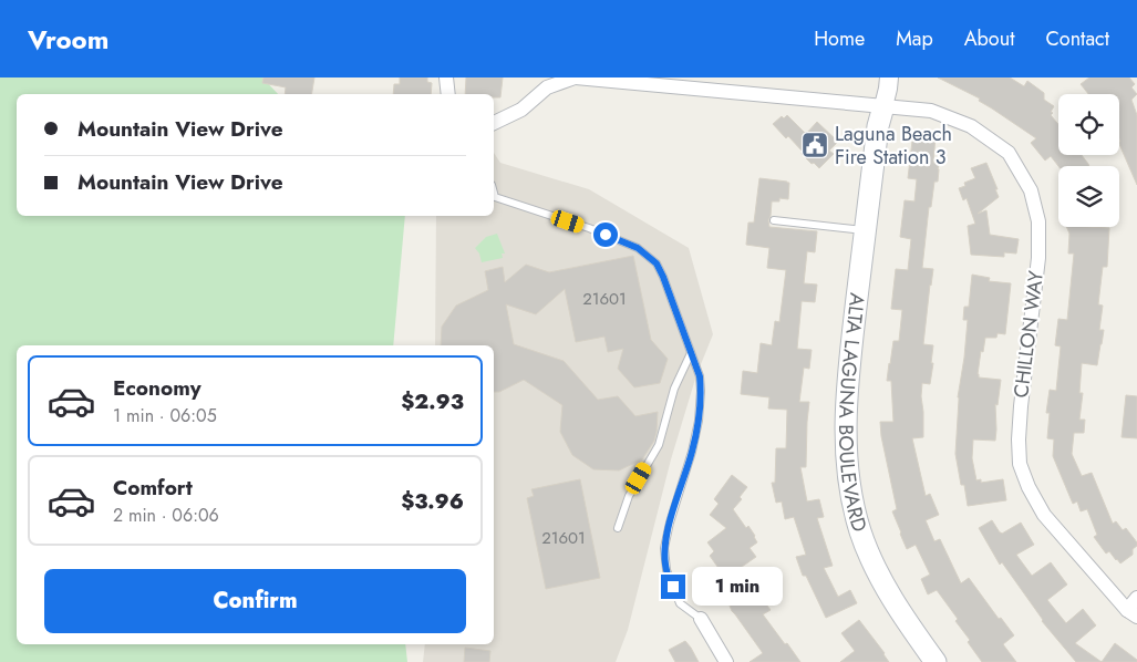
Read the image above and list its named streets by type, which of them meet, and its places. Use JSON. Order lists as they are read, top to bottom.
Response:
{
  "streets": {
    "main road": ["ALTA LAGUNA BOULEVARD"],
    "street": ["CHILLON WAY"]
  },
  "crossings": [
    ["CHILLON WAY", "ALTA LAGUNA BOULEVARD"]
  ],
  "places": {
    "public building": ["Laguna Beach Fire Station 3"]
  },
  "house_numbers": ["21601", "21601"],
  "page": {
    "header": "Vroom",
    "nav": [
      "Home",
      "Map",
      "About",
      "Contact"
    ],
    "banner": ["Mountain View Drive", "Mountain View Drive"],
    "list": [
      {
        "name": "Economy",
        "note": "1 min · 06:05",
        "value": "$2.93"
      },
      {
        "name": "Comfort",
        "note": "2 min · 06:06",
        "value": "$3.96"
      }
    ],
    "buttons": "Confirm",
    "bubble": "1 min"
  }
}
